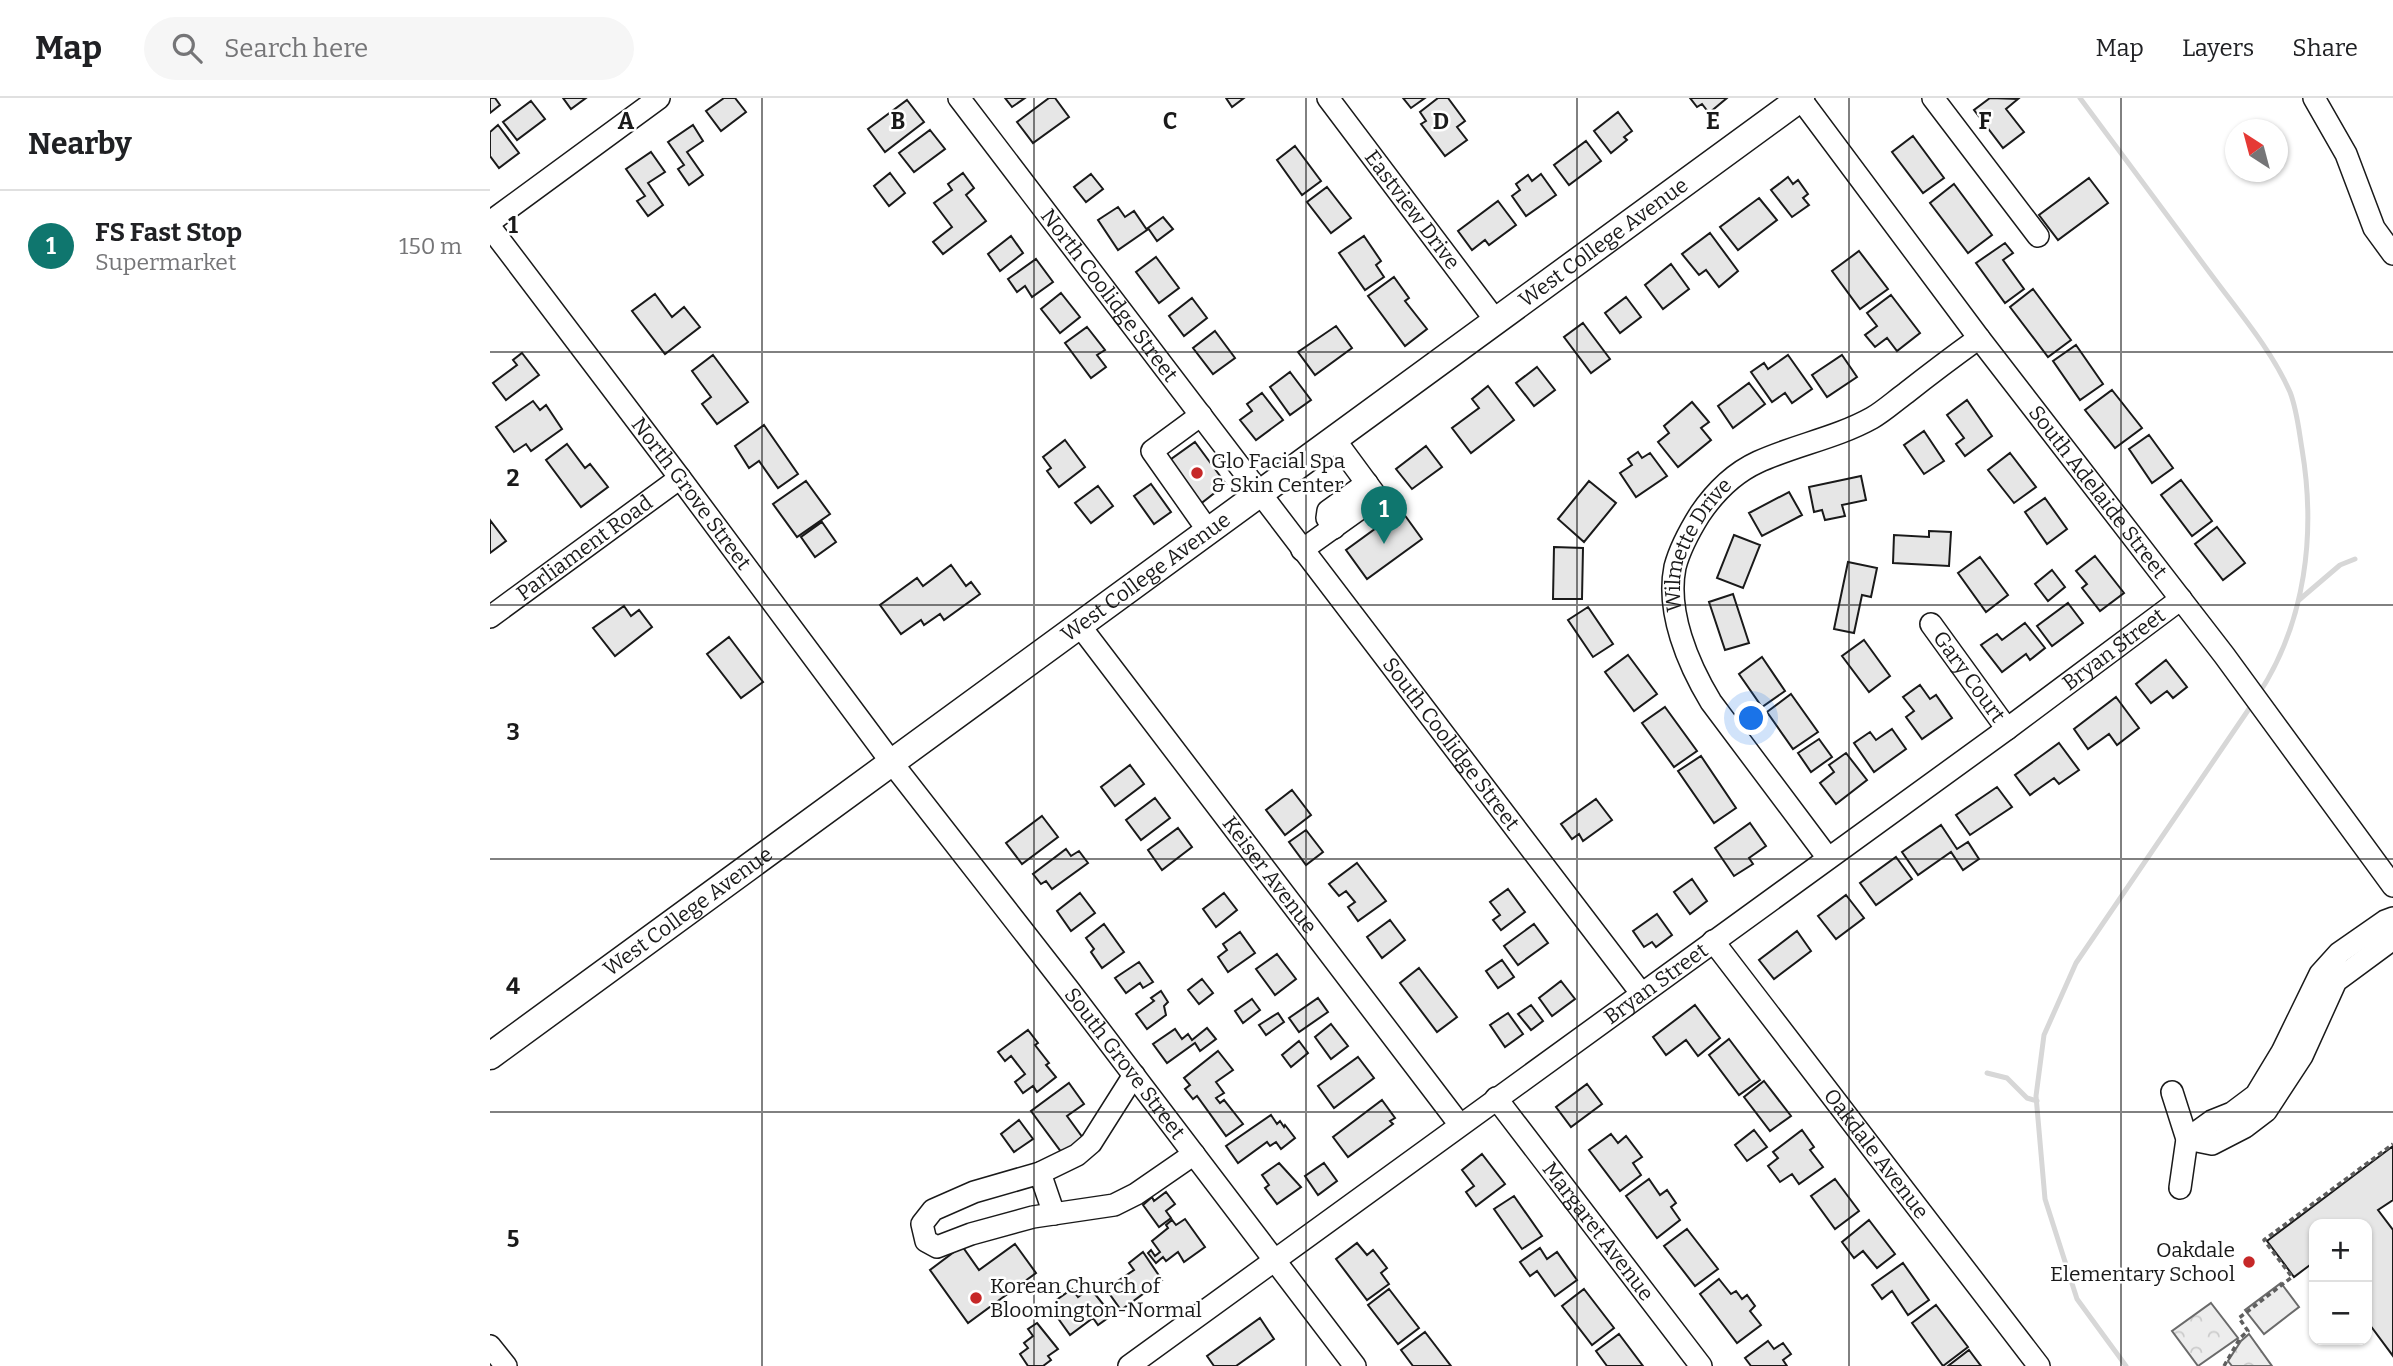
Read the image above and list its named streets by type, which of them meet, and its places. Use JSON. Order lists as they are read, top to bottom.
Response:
{
  "streets": {
    "main road": ["West College Avenue"],
    "street": [
      "Eastview Drive",
      "North Coolidge Street",
      "South Adelaide Street",
      "North Grove Street",
      "Parliament Road",
      "Wilmette Drive",
      "Bryan Street",
      "Gary Court",
      "South Coolidge Street",
      "Keiser Avenue",
      "South Grove Street",
      "Oakdale Avenue",
      "Margaret Avenue"
    ]
  },
  "crossings": [
    ["Eastview Drive", "West College Avenue"],
    ["West College Avenue", "North Coolidge Street"],
    ["West College Avenue", "South Adelaide Street"],
    ["West College Avenue", "North Grove Street"],
    ["West College Avenue", "South Coolidge Street"],
    ["West College Avenue", "Keiser Avenue"],
    ["West College Avenue", "South Grove Street"],
    ["North Coolidge Street", "South Coolidge Street"],
    ["South Adelaide Street", "Wilmette Drive"],
    ["South Adelaide Street", "Bryan Street"],
    ["North Grove Street", "Parliament Road"],
    ["North Grove Street", "South Grove Street"],
    ["Wilmette Drive", "Bryan Street"],
    ["Bryan Street", "Gary Court"],
    ["Bryan Street", "South Coolidge Street"],
    ["Bryan Street", "Keiser Avenue"],
    ["Bryan Street", "South Grove Street"],
    ["Bryan Street", "Oakdale Avenue"],
    ["Bryan Street", "Margaret Avenue"]
  ],
  "places": ["Glo Facial Spa & Skin Center", "Oakdale Elementary School", "Korean Church of Bloomington-Normal"],
  "north": "top left",
  "page": {
    "header": "Map",
    "search": "Search here",
    "nav": ["Map", "Layers", "Share"],
    "heading": "Nearby",
    "list": [
      {
        "mark": "1",
        "name": "FS Fast Stop",
        "note": "Supermarket",
        "value": "150 m"
      }
    ],
    "pins": "1",
    "map_buttons": ["+", "−"]
  },
  "grid": {
    "columns": [
      "A",
      "B",
      "C",
      "D",
      "E",
      "F"
    ],
    "rows": [
      "1",
      "2",
      "3",
      "4",
      "5"
    ]
  }
}
